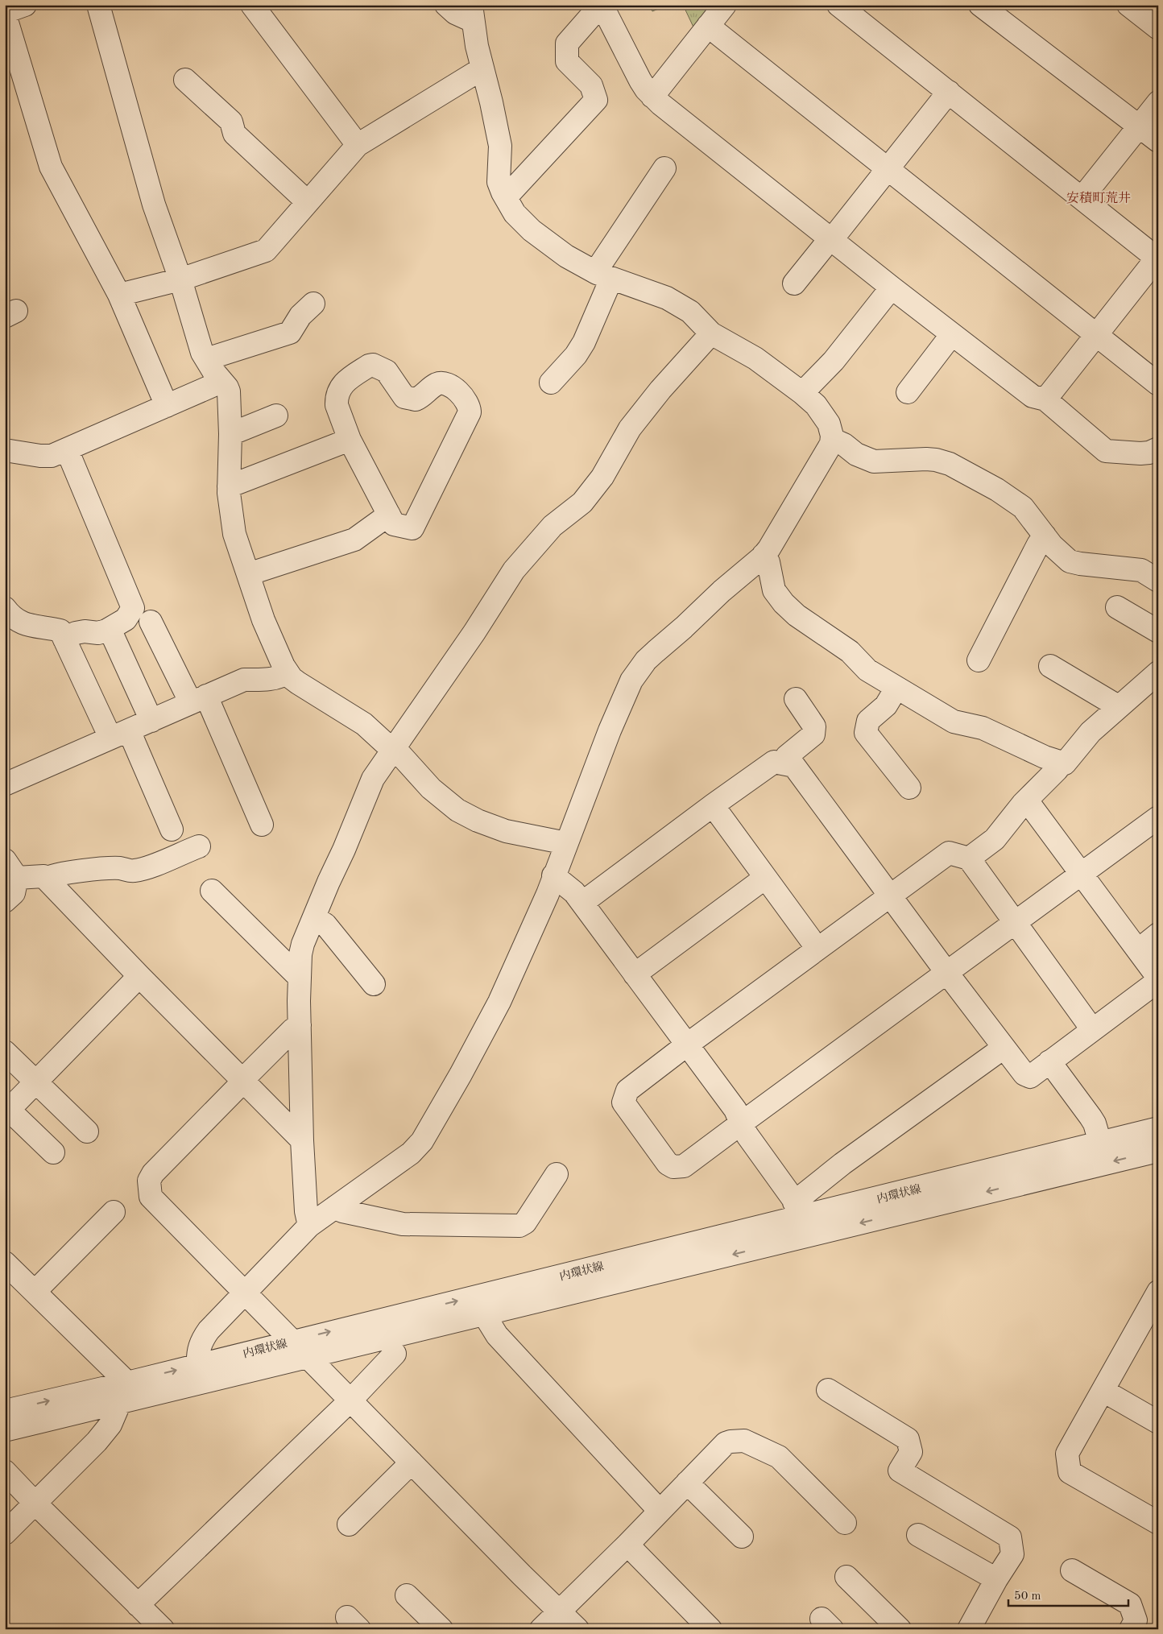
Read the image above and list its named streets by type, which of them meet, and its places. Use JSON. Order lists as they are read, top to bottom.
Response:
{
  "streets": {
    "street": ["内環状線"]
  },
  "districts": ["安積町荒井"],
  "scale_bar": "50 m"
}
